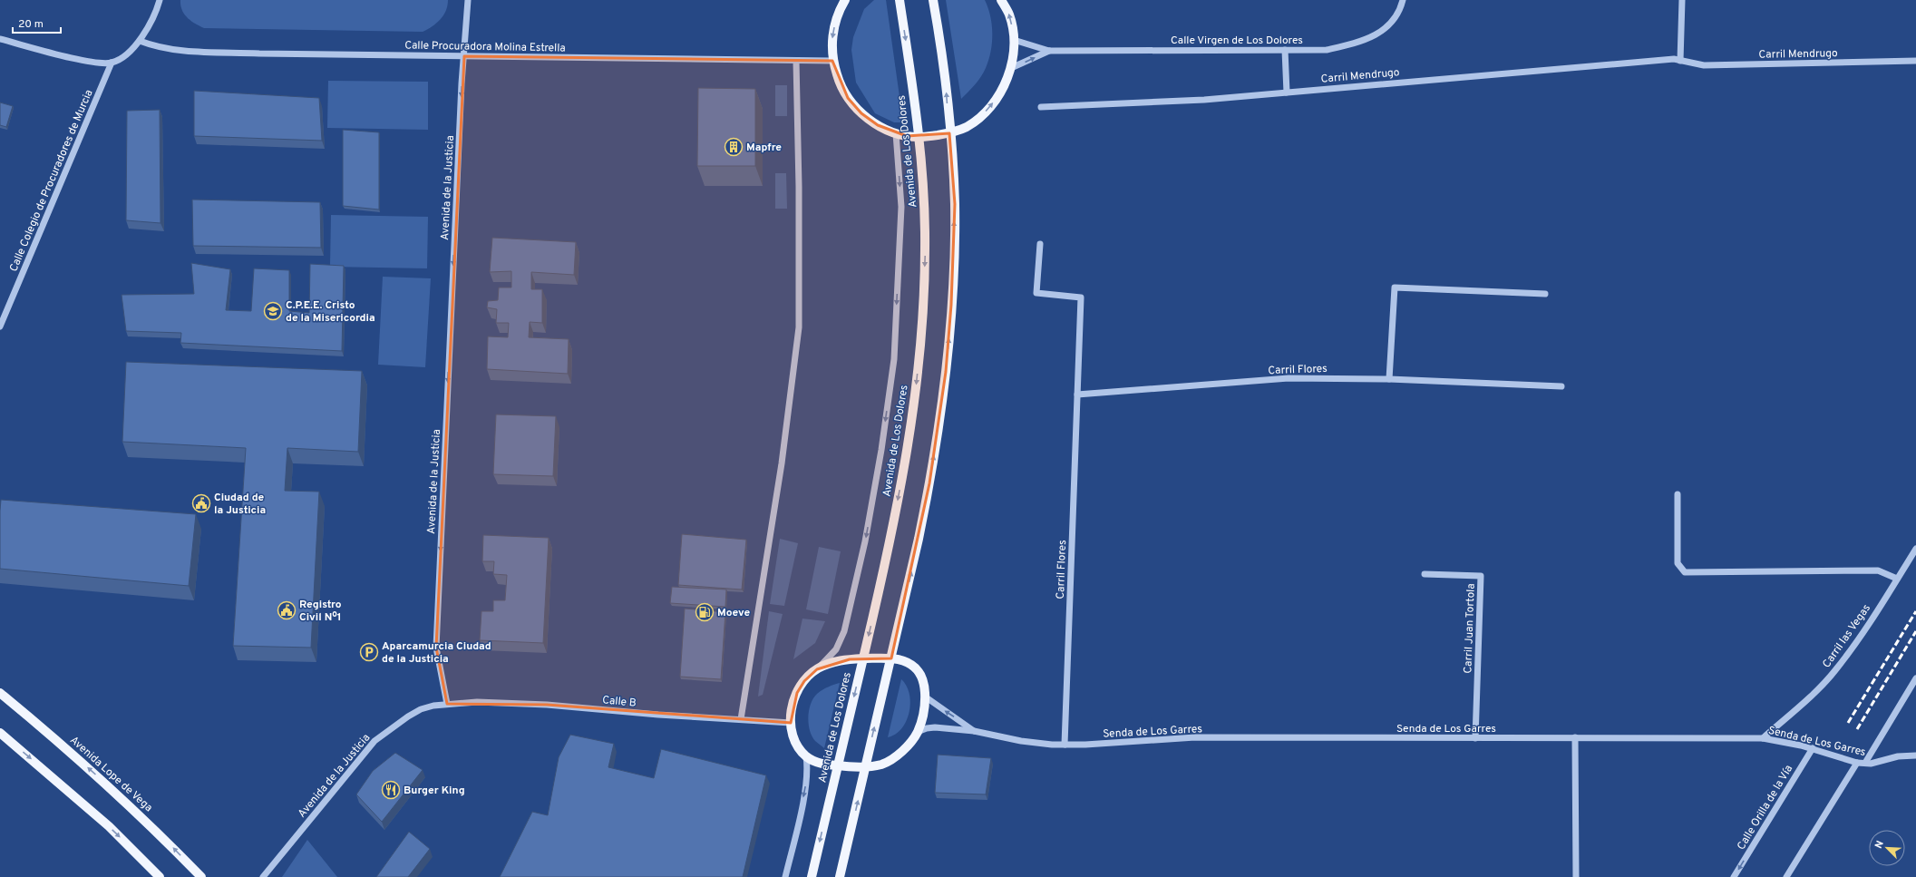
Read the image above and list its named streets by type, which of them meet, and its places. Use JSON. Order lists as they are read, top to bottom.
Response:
{
  "streets": {
    "main road": ["Avenida de Los Dolores", "Avenida Lope de Vega"],
    "street": [
      "Calle Virgen de Los Dolores",
      "Calle Procuradora Molina Estrella",
      "Carril Mendrugo",
      "Calle Colegio de Procuradores de Murcia",
      "Avenida de la Justicia",
      "Carril Flores",
      "Carril Juan Tortola",
      "Carril las Vegas",
      "Calle B",
      "Senda de Los Garres",
      "Calle Orilla de la Vía"
    ]
  },
  "crossings": [
    ["Calle Procuradora Molina Estrella", "Avenida de la Justicia"],
    ["Avenida de la Justicia", "Calle B"],
    ["Carril Flores", "Senda de Los Garres"],
    ["Carril Juan Tortola", "Senda de Los Garres"],
    ["Carril las Vegas", "Senda de Los Garres"],
    ["Senda de Los Garres", "Calle Orilla de la Vía"]
  ],
  "one_way": ["Avenida de la Justicia"],
  "places": {
    "building": ["Mapfre"],
    "school or university": ["C.P.E.E. Cristo de la Misericordia"],
    "public building": ["Ciudad de la Justicia", "Registro Civil Nº1"],
    "fuel station": ["Moeve"],
    "parking": ["Aparcamurcia Ciudad de la Justicia"],
    "restaurant": ["Burger King"]
  },
  "scale_bar": "20 m",
  "north": "top left"
}
